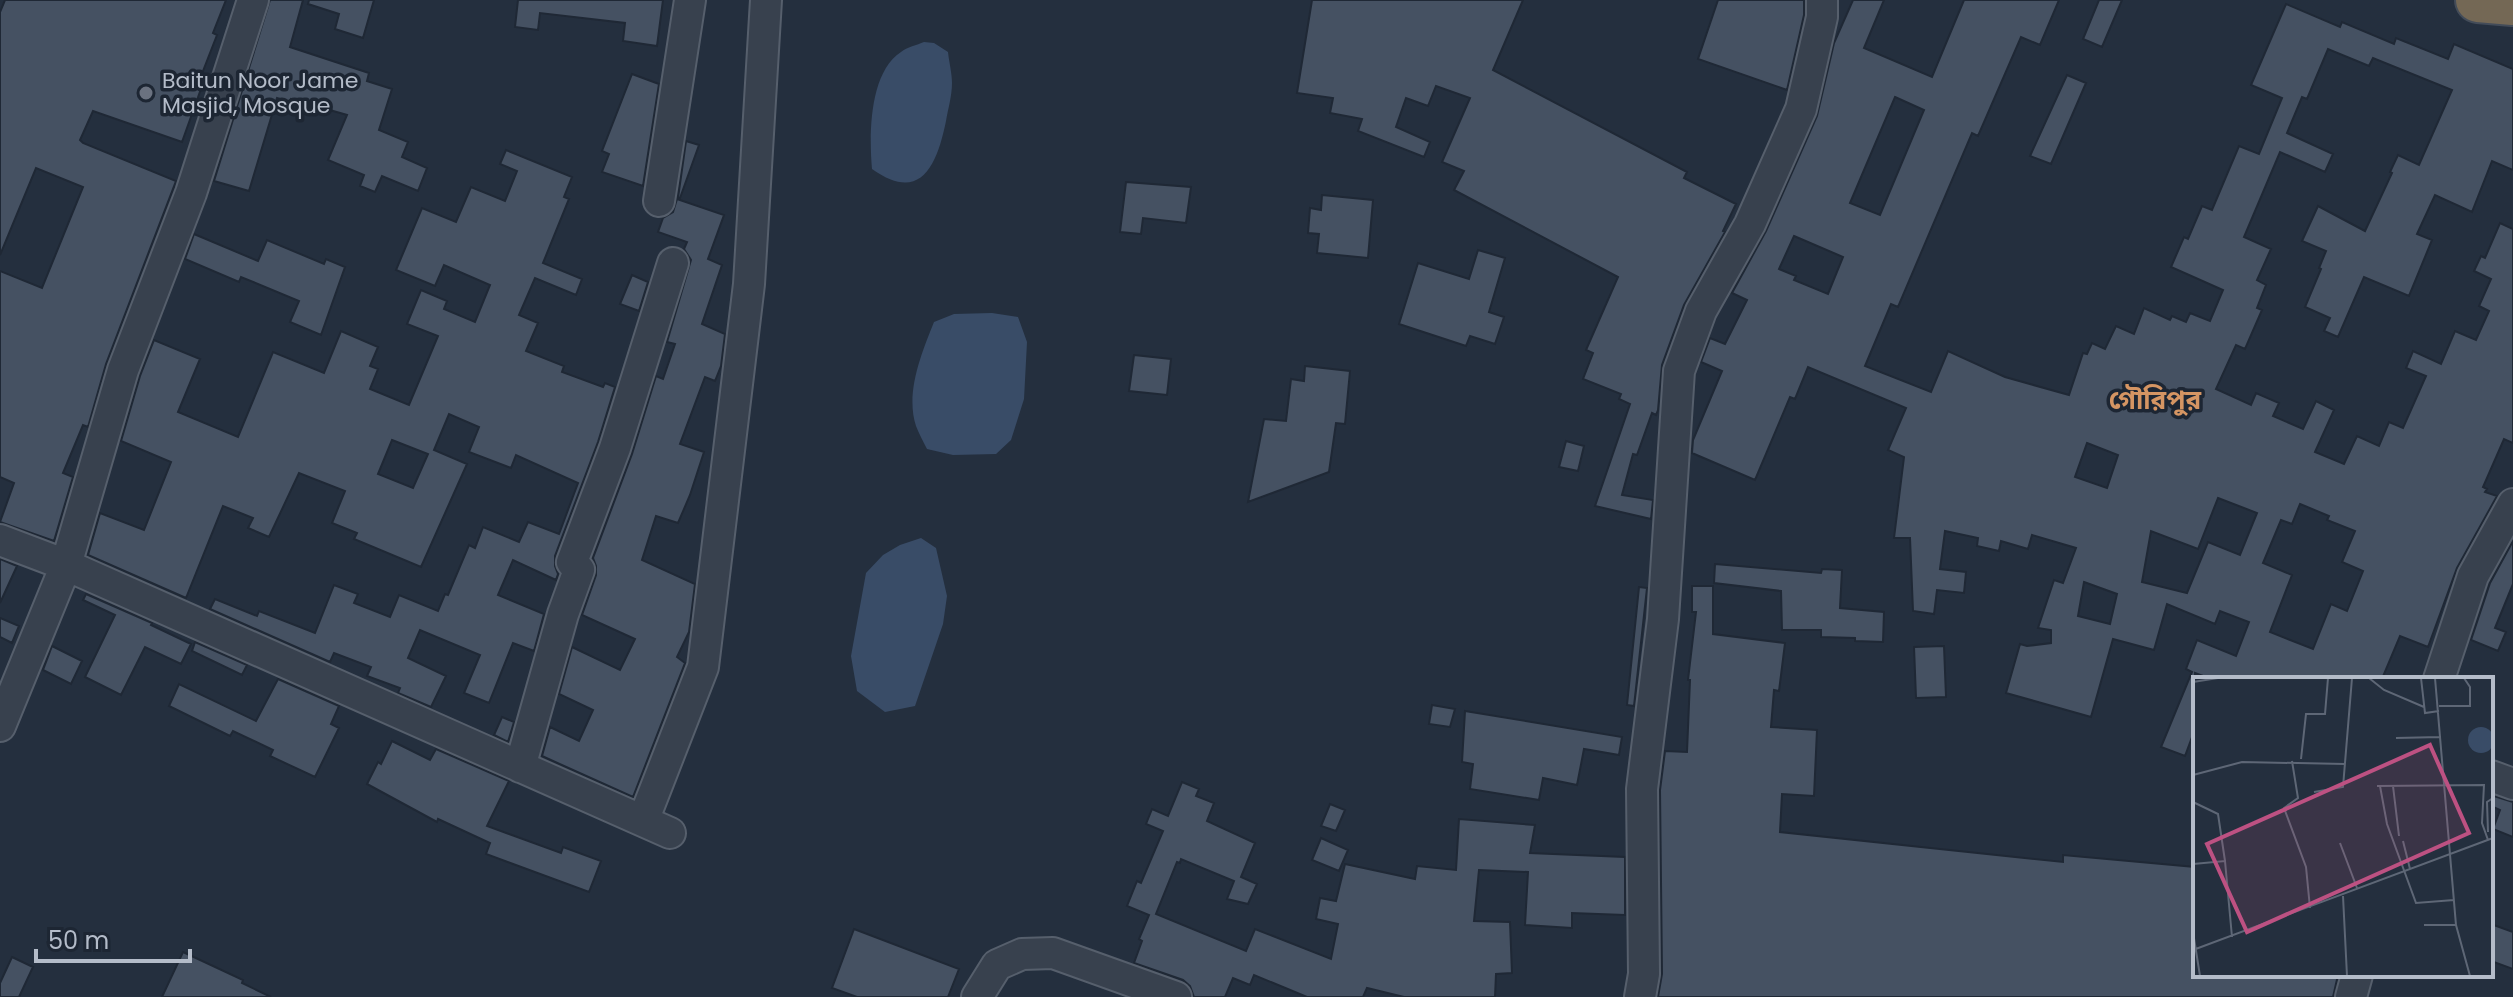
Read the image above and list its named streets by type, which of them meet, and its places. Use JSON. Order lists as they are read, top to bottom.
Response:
{
  "districts": ["গৌরিপুর"],
  "places": ["Baitun Noor Jame Masjid, Mosque"],
  "scale_bar": "50 m"
}
